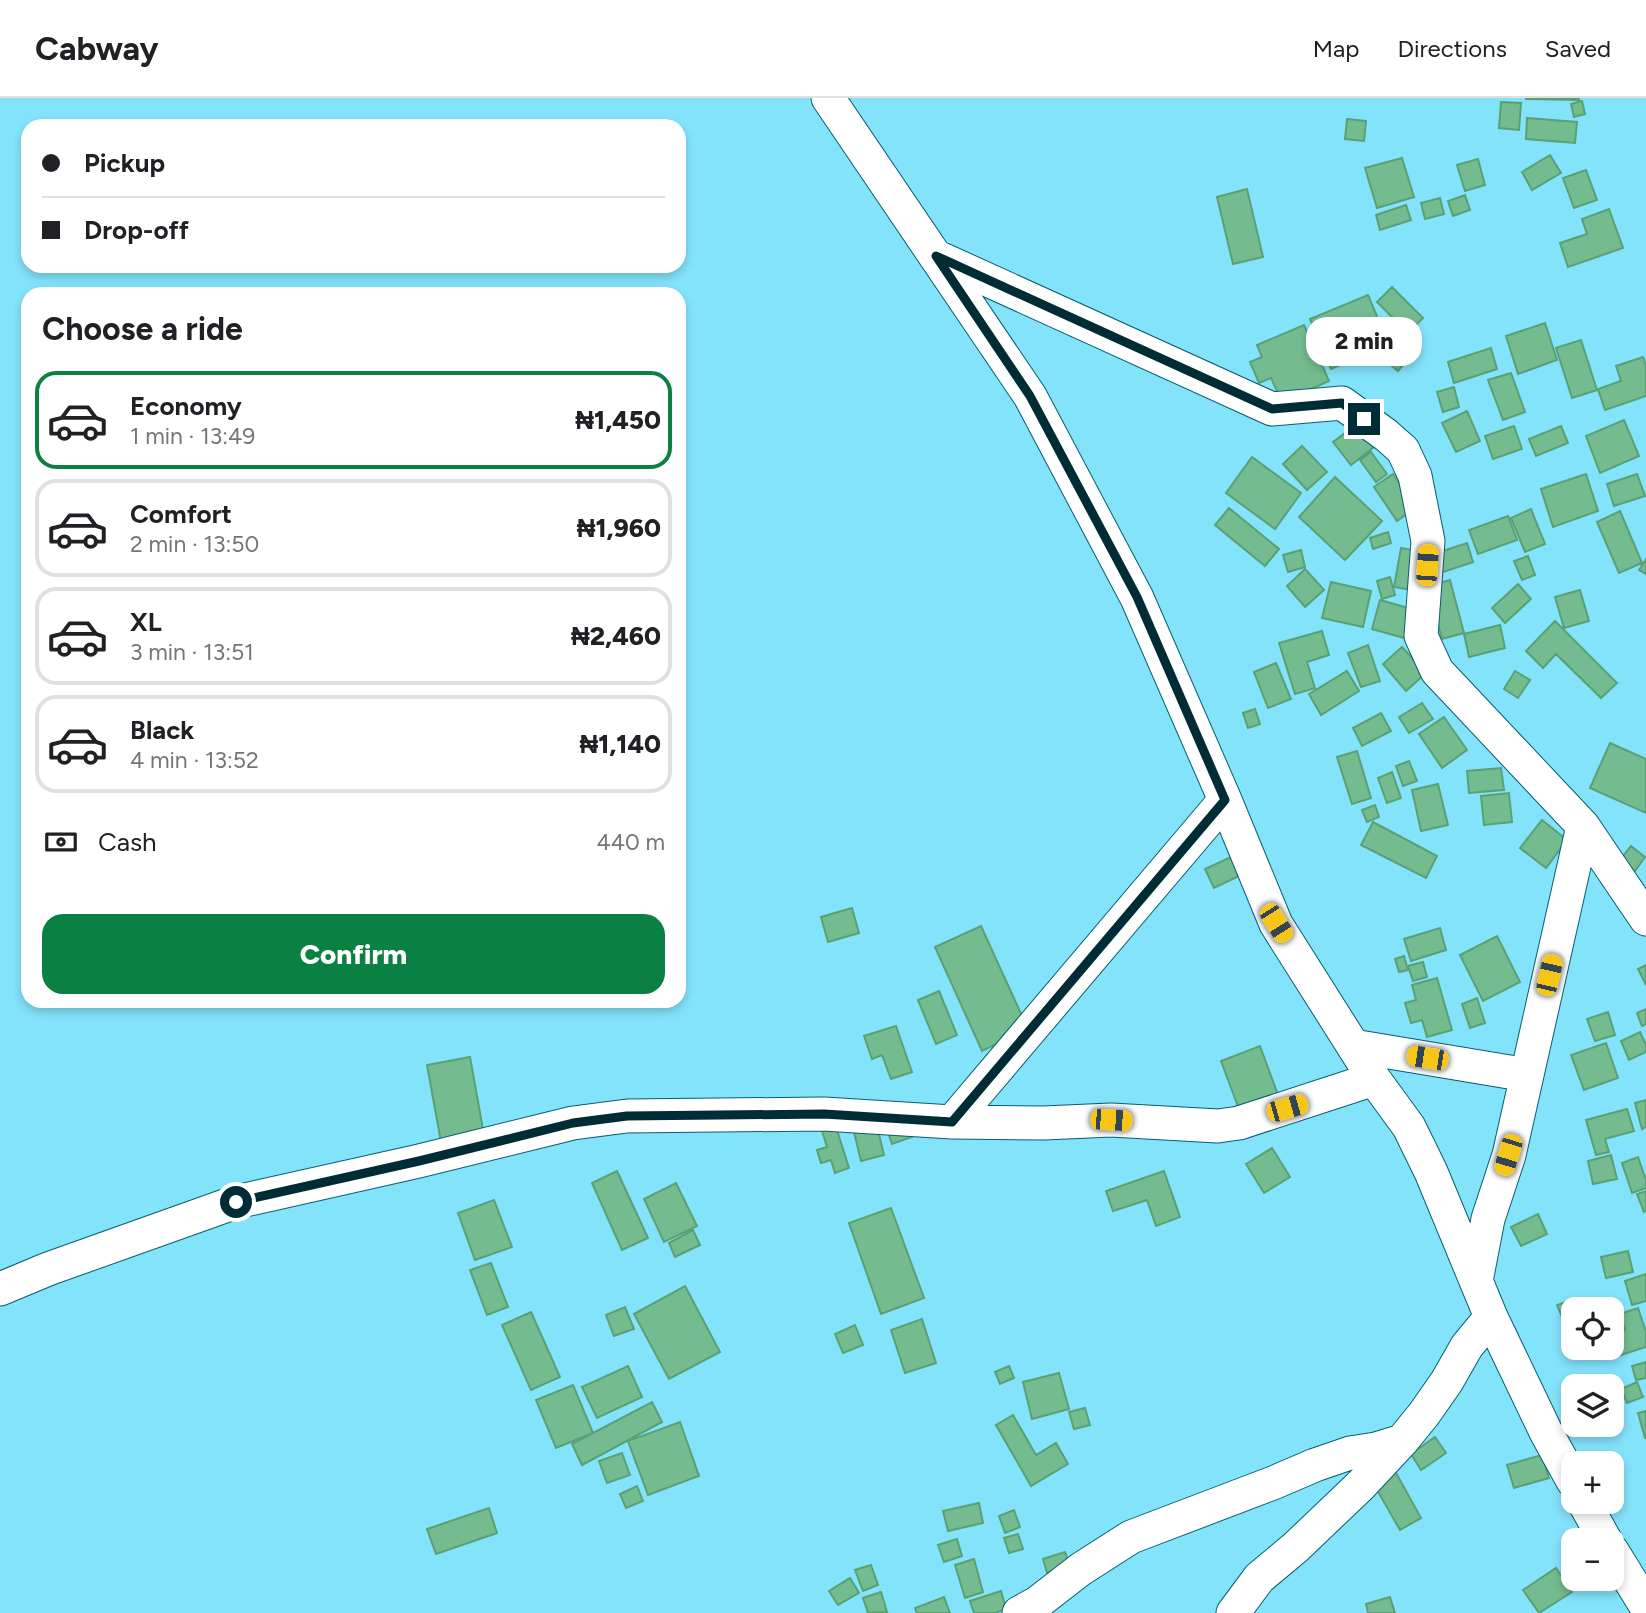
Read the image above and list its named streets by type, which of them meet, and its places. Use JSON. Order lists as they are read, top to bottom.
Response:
{
  "page": {
    "header": "Cabway",
    "nav": ["Map", "Directions", "Saved"],
    "banner": ["Pickup", "Drop-off"],
    "heading": "Choose a ride",
    "bubble": "2 min",
    "list": [
      {
        "name": "Economy",
        "note": "1 min · 13:49",
        "value": "₦1,450"
      },
      {
        "name": "Comfort",
        "note": "2 min · 13:50",
        "value": "₦1,960"
      },
      {
        "name": "XL",
        "note": "3 min · 13:51",
        "value": "₦2,460"
      },
      {
        "name": "Black",
        "note": "4 min · 13:52",
        "value": "₦1,140"
      }
    ],
    "pay": ["Cash", "440 m"],
    "buttons": "Confirm",
    "map_buttons": ["+", "−"]
  }
}
